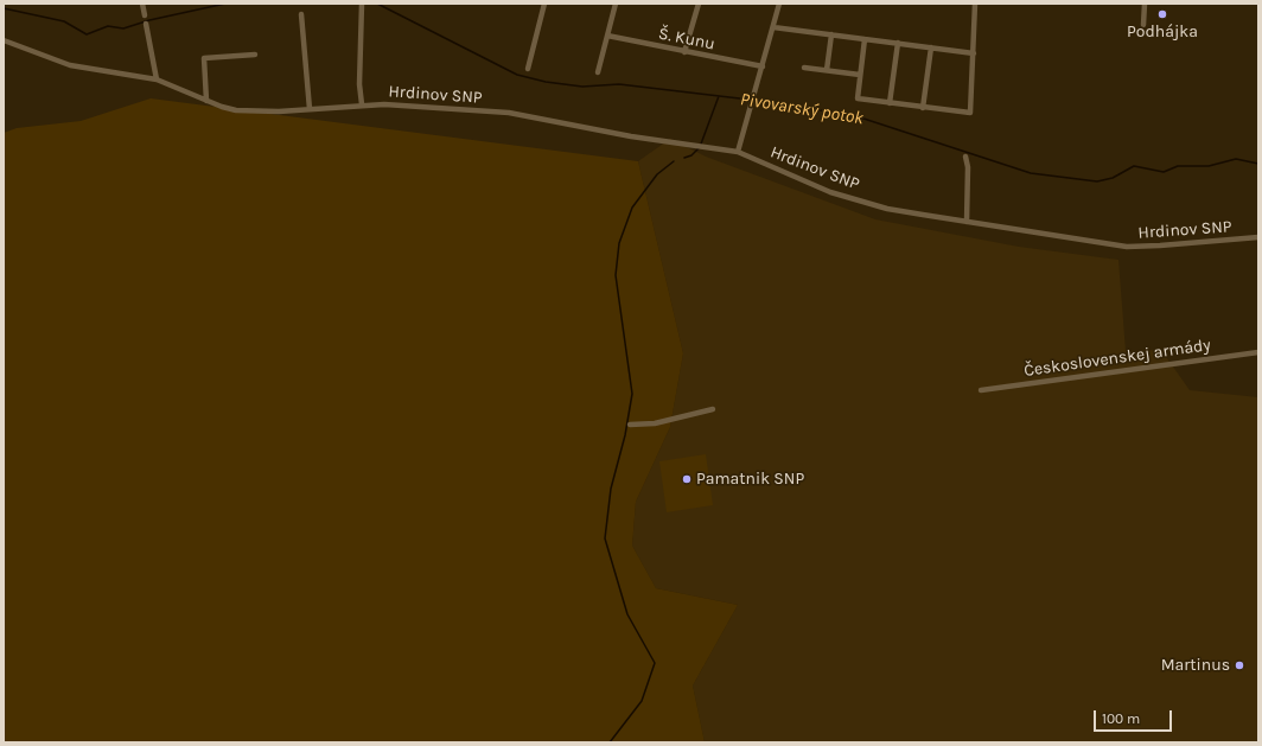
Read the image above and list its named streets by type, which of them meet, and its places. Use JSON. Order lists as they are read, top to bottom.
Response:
{
  "streets": {
    "street": ["Š. Kunu", "Hrdinov SNP", "Československej armády"]
  },
  "water": ["Pivovarský potok"],
  "places": ["Podhájka", "Pamatnik SNP", "Martinus"],
  "scale_bar": "100 m"
}
